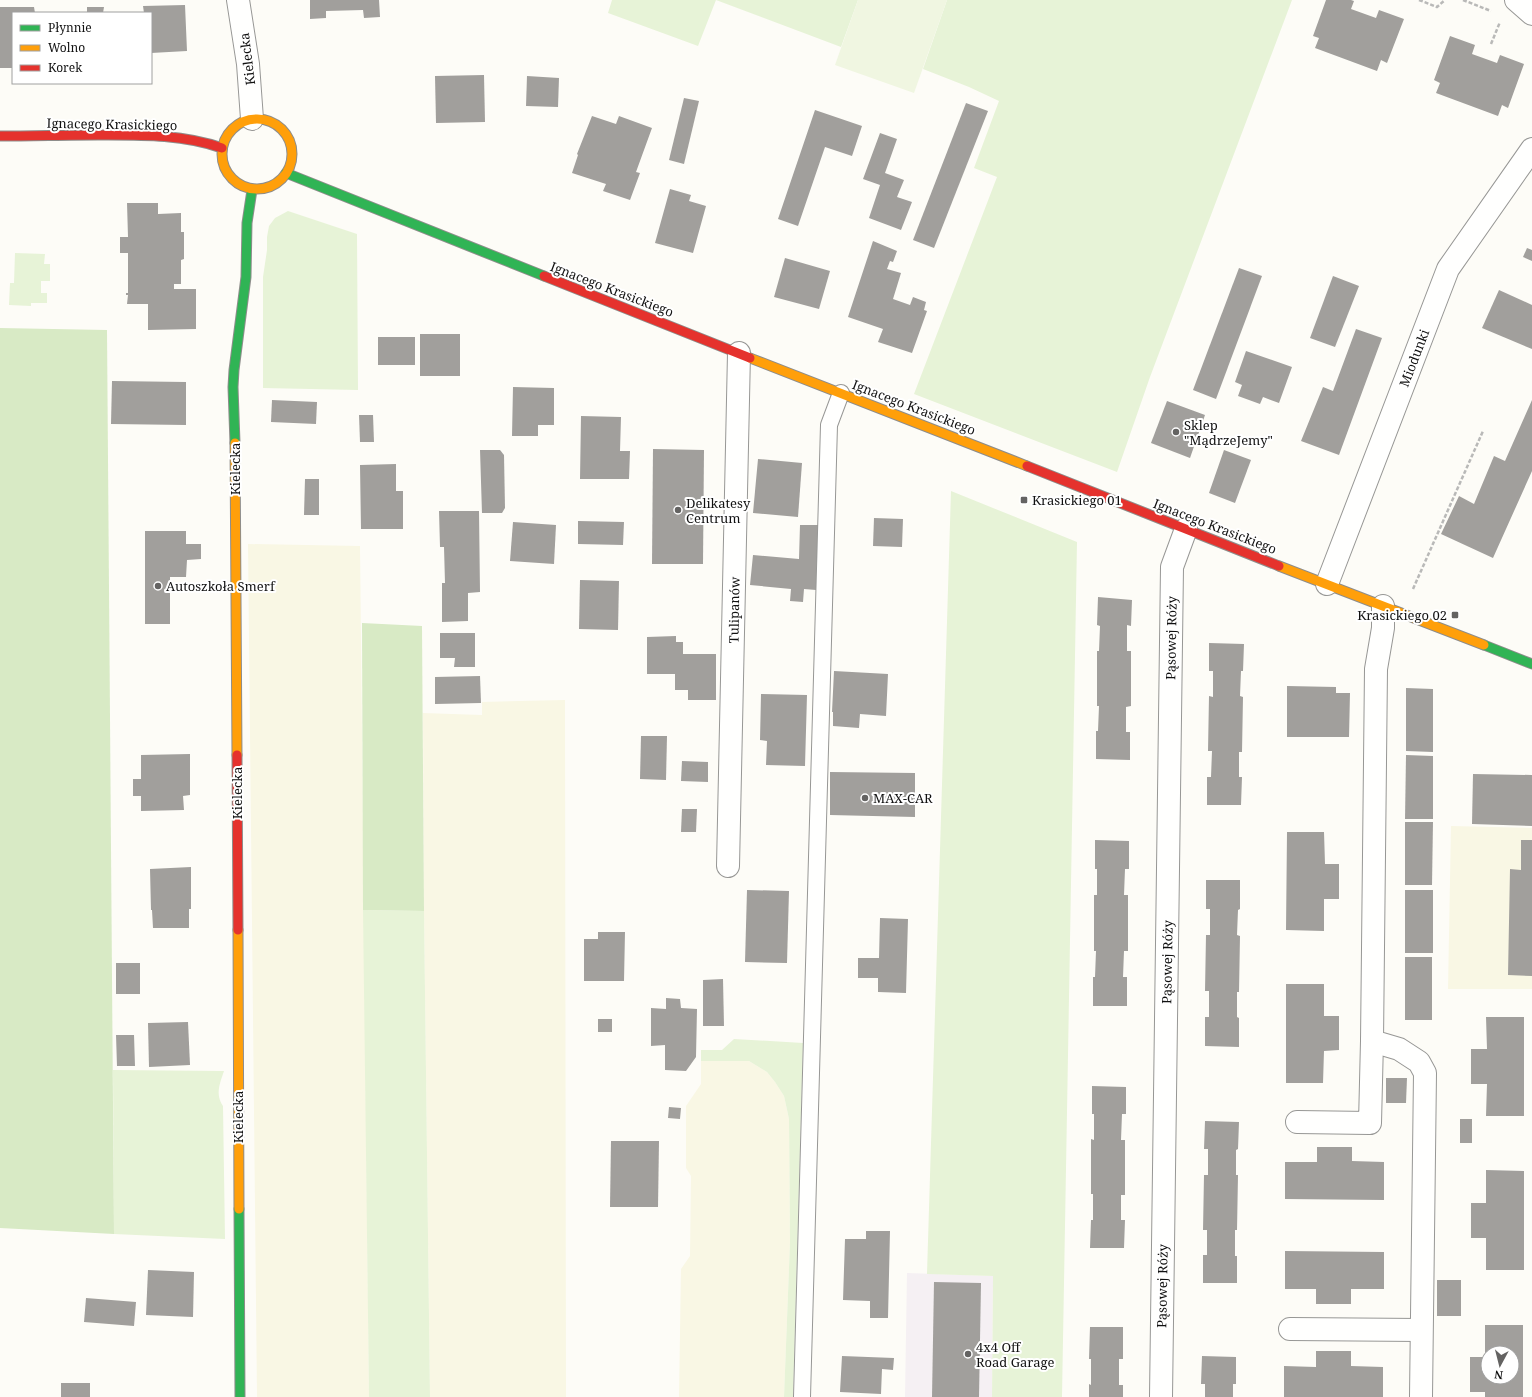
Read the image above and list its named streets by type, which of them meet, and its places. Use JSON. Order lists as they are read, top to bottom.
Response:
{
  "streets": {
    "street": [
      "Kielecka",
      "Ignacego Krasickiego",
      "Miodunki",
      "Tulipanów",
      "Pąsowej Róży"
    ]
  },
  "crossings": [
    ["Kielecka", "Ignacego Krasickiego"],
    ["Ignacego Krasickiego", "Miodunki"],
    ["Ignacego Krasickiego", "Tulipanów"],
    ["Ignacego Krasickiego", "Pąsowej Róży"]
  ],
  "places": {
    "other": [
      "Sklep \"MądrzeJemy\"",
      "Delikatesy Centrum",
      "Autoszkoła Smerf",
      "MAX-CAR",
      "4x4 Off Road Garage"
    ],
    "transit": ["Krasickiego 01", "Krasickiego 02"]
  },
  "legend": ["Płynnie", "Wolno", "Korek"],
  "north": "bottom"
}
